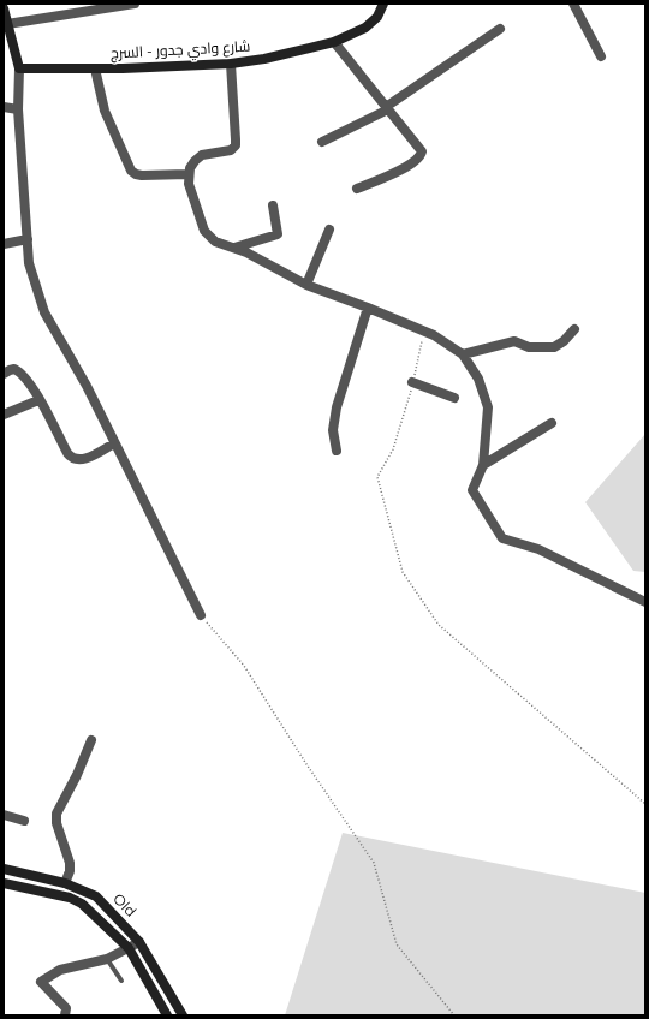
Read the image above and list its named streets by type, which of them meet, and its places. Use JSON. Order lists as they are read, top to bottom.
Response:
{
  "streets": {
    "main road": ["شارع وادي جدور - السرج", "Old"]
  }
}
